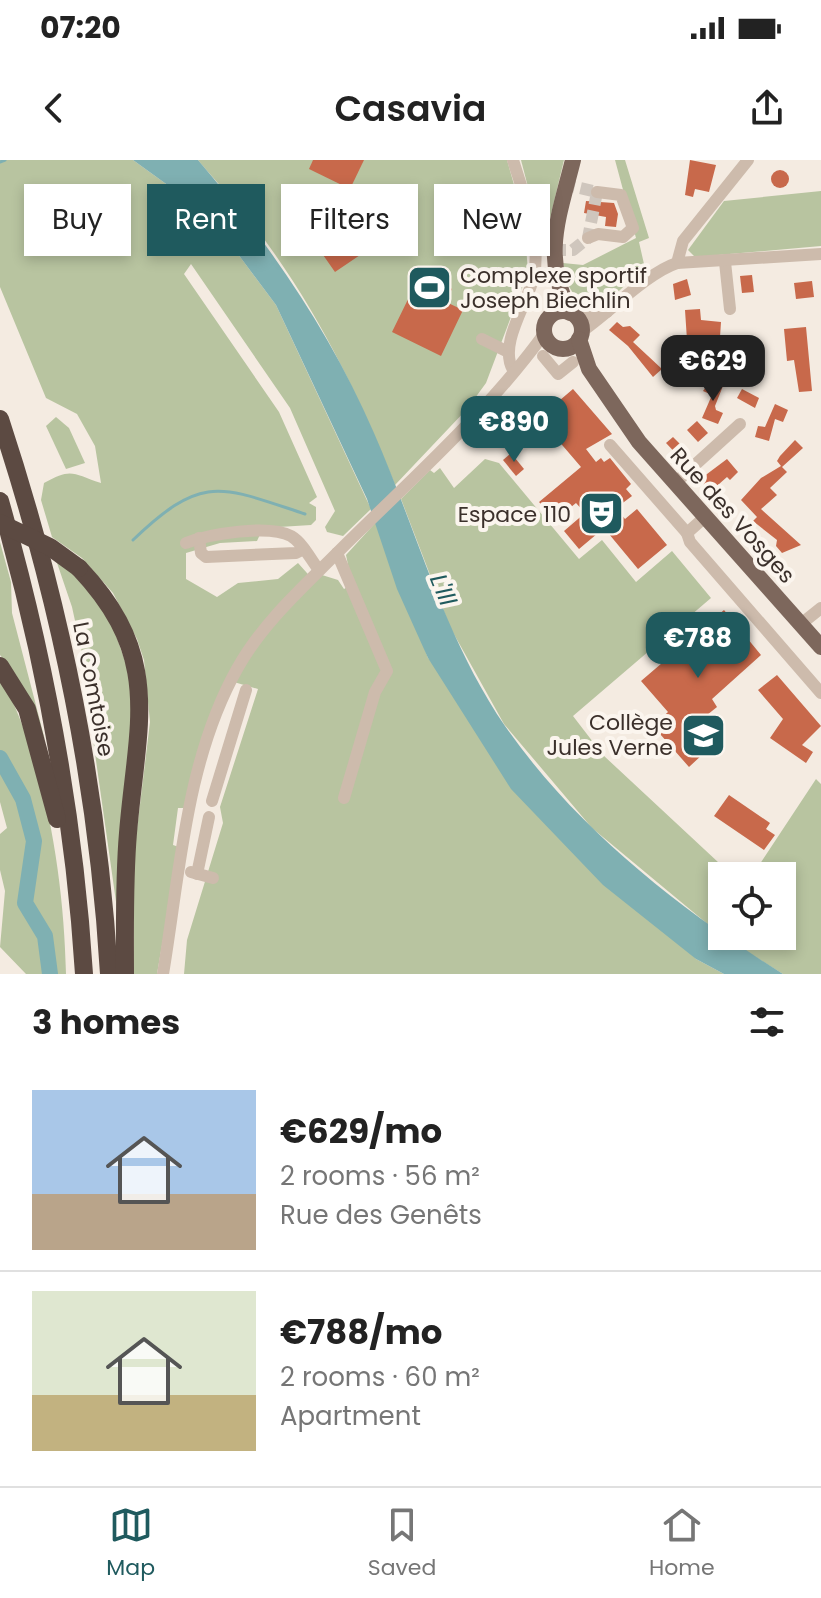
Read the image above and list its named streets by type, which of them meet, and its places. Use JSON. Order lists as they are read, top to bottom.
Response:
{
  "streets": {
    "highway": ["La Comtoise"],
    "main road": ["Rue des Vosges"]
  },
  "water": ["L'Ill"],
  "places": {
    "sports": ["Complexe sportif Joseph Biechlin"],
    "theatre": ["Espace 110"],
    "school or university": ["Collège Jules Verne"]
  },
  "page": {
    "status": "07:20",
    "header": "Casavia",
    "chip": [
      "Buy",
      "Rent",
      "Filters",
      "New"
    ],
    "price": ["€629", "€890", "€788"],
    "heading": "3 homes",
    "list": [
      {
        "name": "€629/mo",
        "note": "2 rooms · 56 m² · Rue des Genêts"
      },
      {
        "name": "€788/mo",
        "note": "2 rooms · 60 m² · Apartment"
      }
    ],
    "tabs": ["Map", "Saved", "Home"]
  }
}
